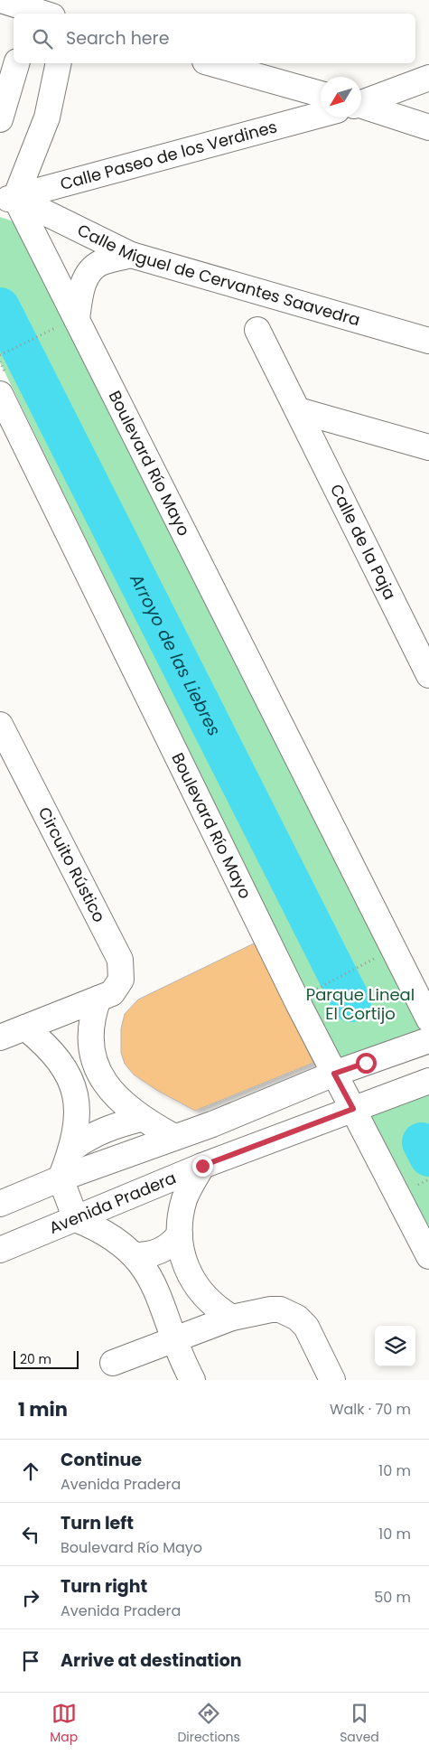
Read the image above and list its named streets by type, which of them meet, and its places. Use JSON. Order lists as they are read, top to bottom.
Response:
{
  "streets": {
    "street": [
      "Calle Paseo de los Verdines",
      "Calle Miguel de Cervantes Saavedra",
      "Boulevard Río Mayo",
      "Calle de la Paja",
      "Circuito Rústico",
      "Avenida Pradera"
    ]
  },
  "crossings": [
    ["Calle Paseo de los Verdines", "Calle Miguel de Cervantes Saavedra"],
    ["Calle Paseo de los Verdines", "Boulevard Río Mayo"],
    ["Calle Miguel de Cervantes Saavedra", "Boulevard Río Mayo"],
    ["Boulevard Río Mayo", "Avenida Pradera"]
  ],
  "water": ["Arroyo de las Liebres"],
  "parks": ["Parque Lineal El Cortijo"],
  "scale_bar": "20 m",
  "north": "bottom left",
  "page": {
    "search": "Search here",
    "scale": "20 m",
    "heading": ["1 min", "Walk · 70 m"],
    "list": [
      ["Continue", "Avenida Pradera", "10 m"],
      ["Turn left", "Boulevard Río Mayo", "10 m"],
      ["Turn right", "Avenida Pradera", "50 m"],
      "Arrive at destination"
    ],
    "nav": ["Map", "Directions", "Saved"]
  }
}
